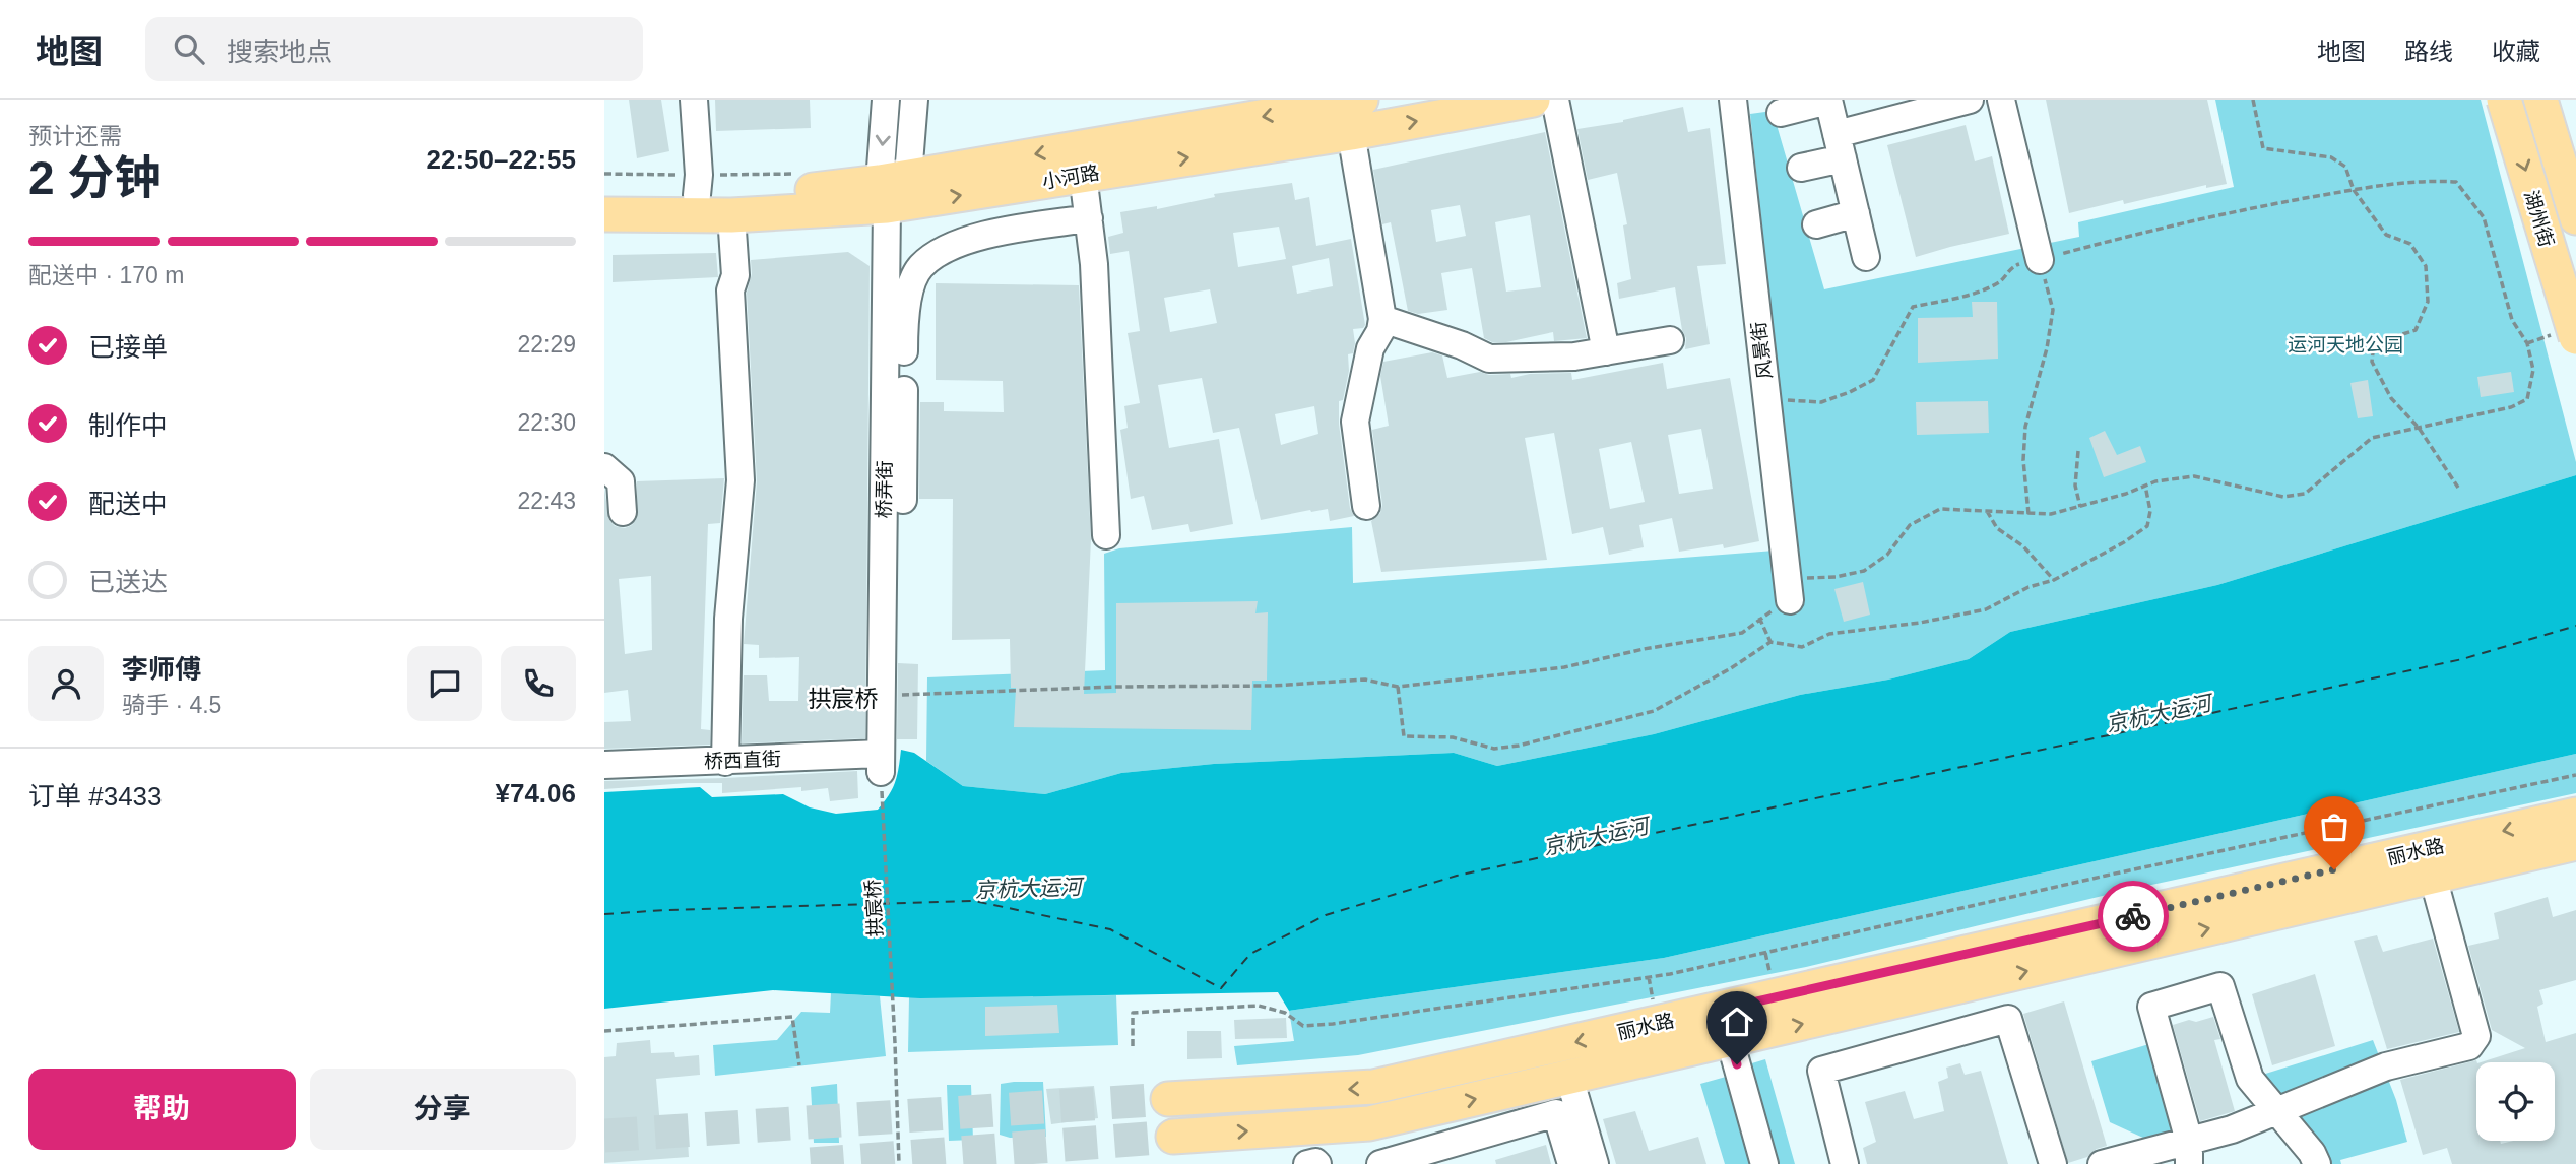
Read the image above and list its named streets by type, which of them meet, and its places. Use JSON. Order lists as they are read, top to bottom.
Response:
{
  "streets": {
    "main road": ["小河路", "湖州街", "丽水路"],
    "street": ["风景街", "桥弄街", "桥西直街"],
    "path": ["拱宸桥"]
  },
  "crossings": [
    ["小河路", "桥弄街"],
    ["桥弄街", "桥西直街"],
    ["桥弄街", "拱宸桥"],
    ["桥西直街", "拱宸桥"]
  ],
  "districts": ["拱宸桥"],
  "water": ["京杭大运河"],
  "parks": ["运河天地公园"],
  "page": {
    "header": "地图",
    "search": "搜索地点",
    "nav": ["地图", "路线", "收藏"],
    "heading": ["2 分钟", "预计还需", "22:50–22:55"],
    "panel": [
      "李师傅",
      "骑手 · 4.5",
      "订单 #3433",
      "¥74.06"
    ],
    "bar": "配送中 · 170 m",
    "list": [
      ["已接单", "22:29"],
      ["制作中", "22:30"],
      ["配送中", "22:43"],
      "已送达"
    ],
    "buttons": ["帮助", "分享"]
  }
}
